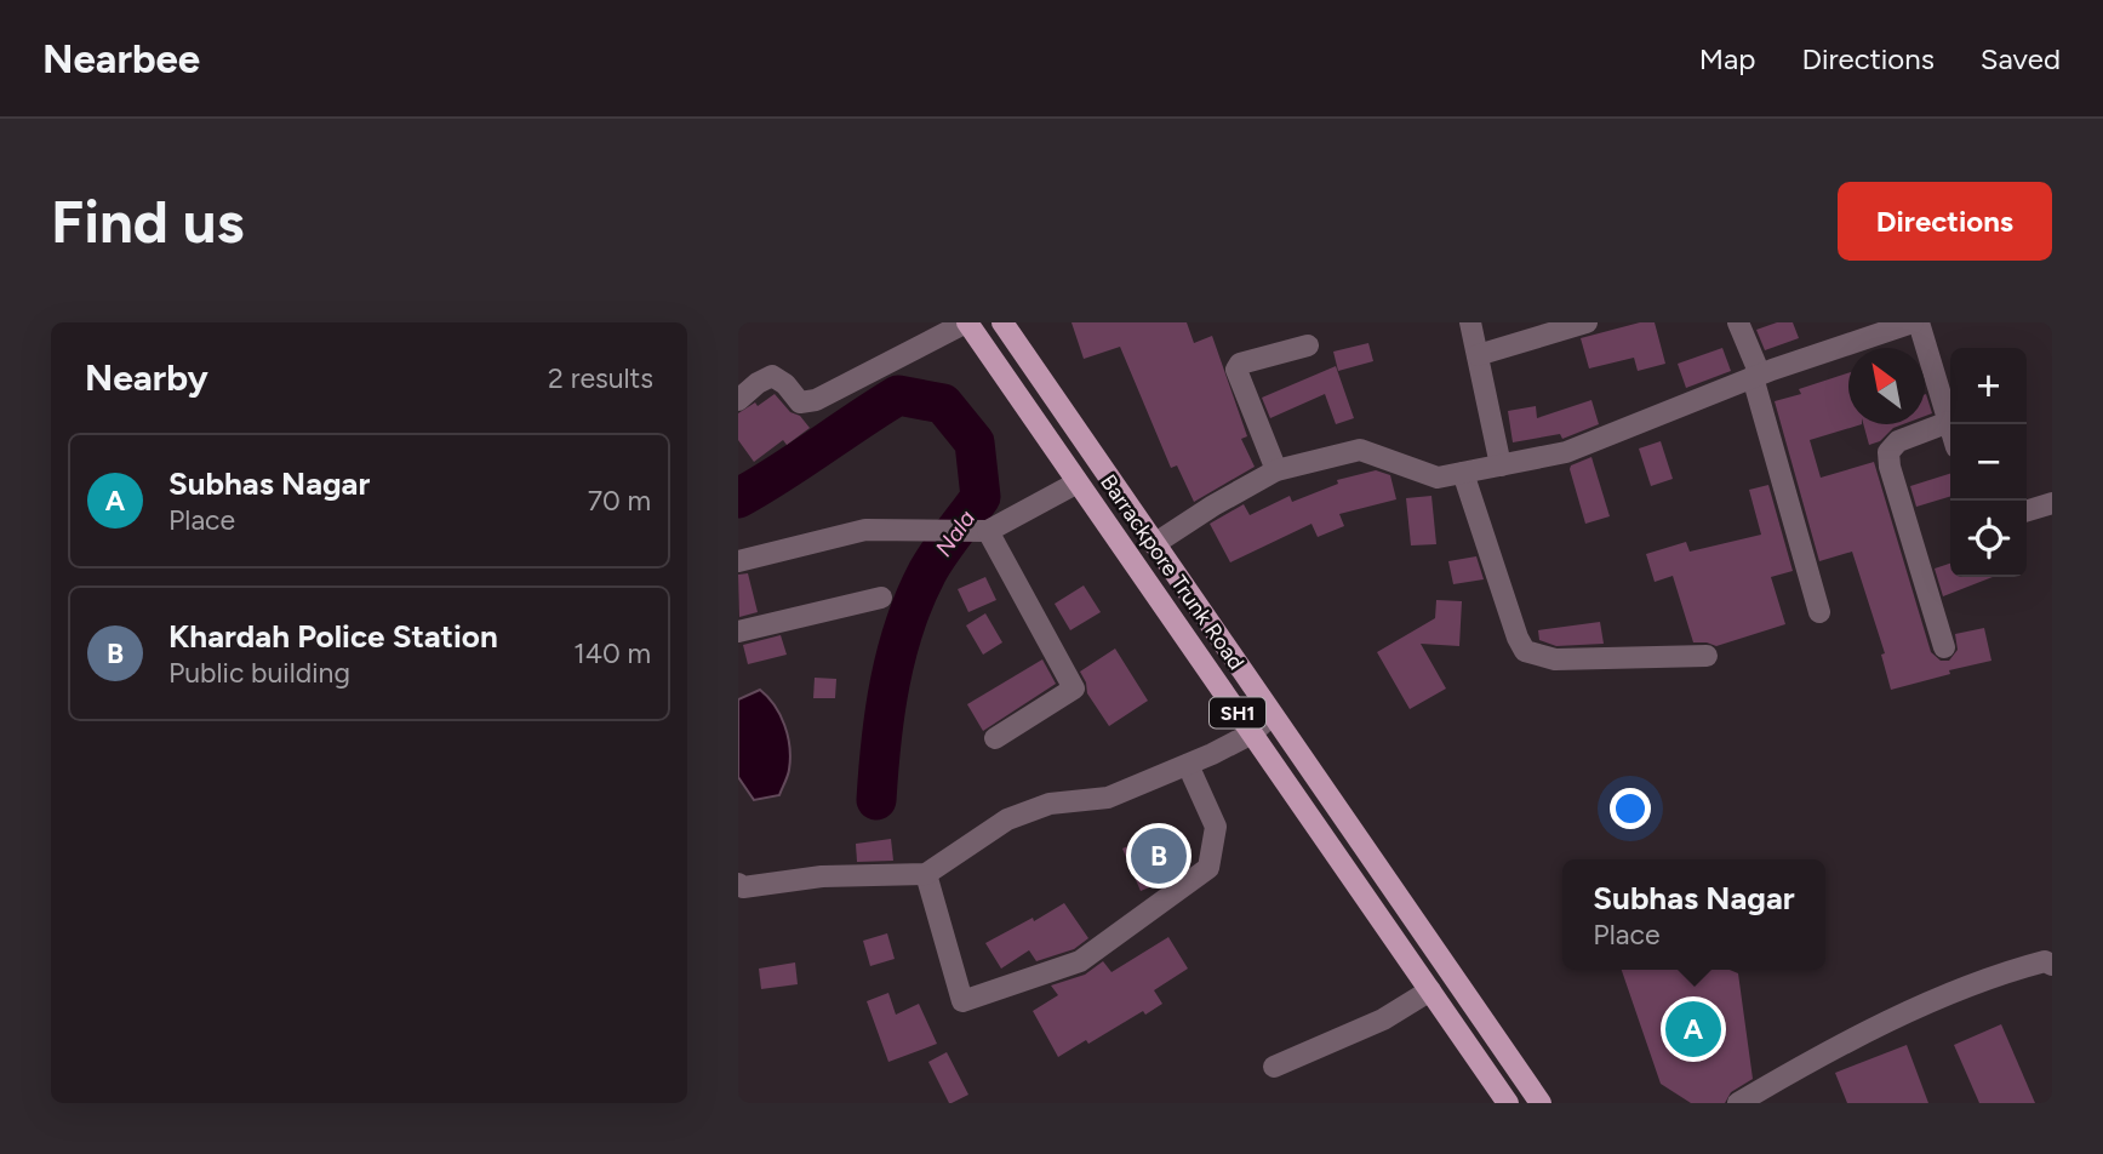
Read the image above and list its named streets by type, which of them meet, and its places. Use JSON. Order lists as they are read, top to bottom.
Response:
{
  "streets": {
    "main road": ["Barrackpore Trunk Road", "SH1"]
  },
  "water": ["Nala"],
  "north": "top left",
  "page": {
    "header": "Nearbee",
    "nav": ["Map", "Directions", "Saved"],
    "buttons": "Directions",
    "title": "Find us",
    "heading": ["Nearby", "2 results"],
    "map_buttons": ["+", "−"],
    "list": [
      {
        "mark": "A",
        "name": "Subhas Nagar",
        "note": "Place",
        "value": "70 m"
      },
      {
        "mark": "B",
        "name": "Khardah Police Station",
        "note": "Public building",
        "value": "140 m"
      }
    ],
    "pins": ["B", "A"],
    "popup": ["Subhas Nagar", "Place"]
  }
}
